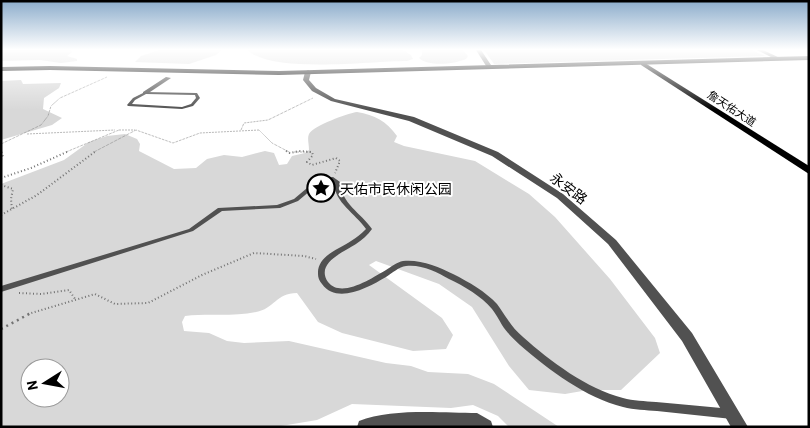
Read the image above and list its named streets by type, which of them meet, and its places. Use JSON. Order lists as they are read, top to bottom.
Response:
{
  "streets": {
    "main road": ["詹天佑大道"],
    "street": ["永安路"]
  },
  "places": {
    "place": ["天佑市民休闲公园"]
  },
  "north": "left"
}
